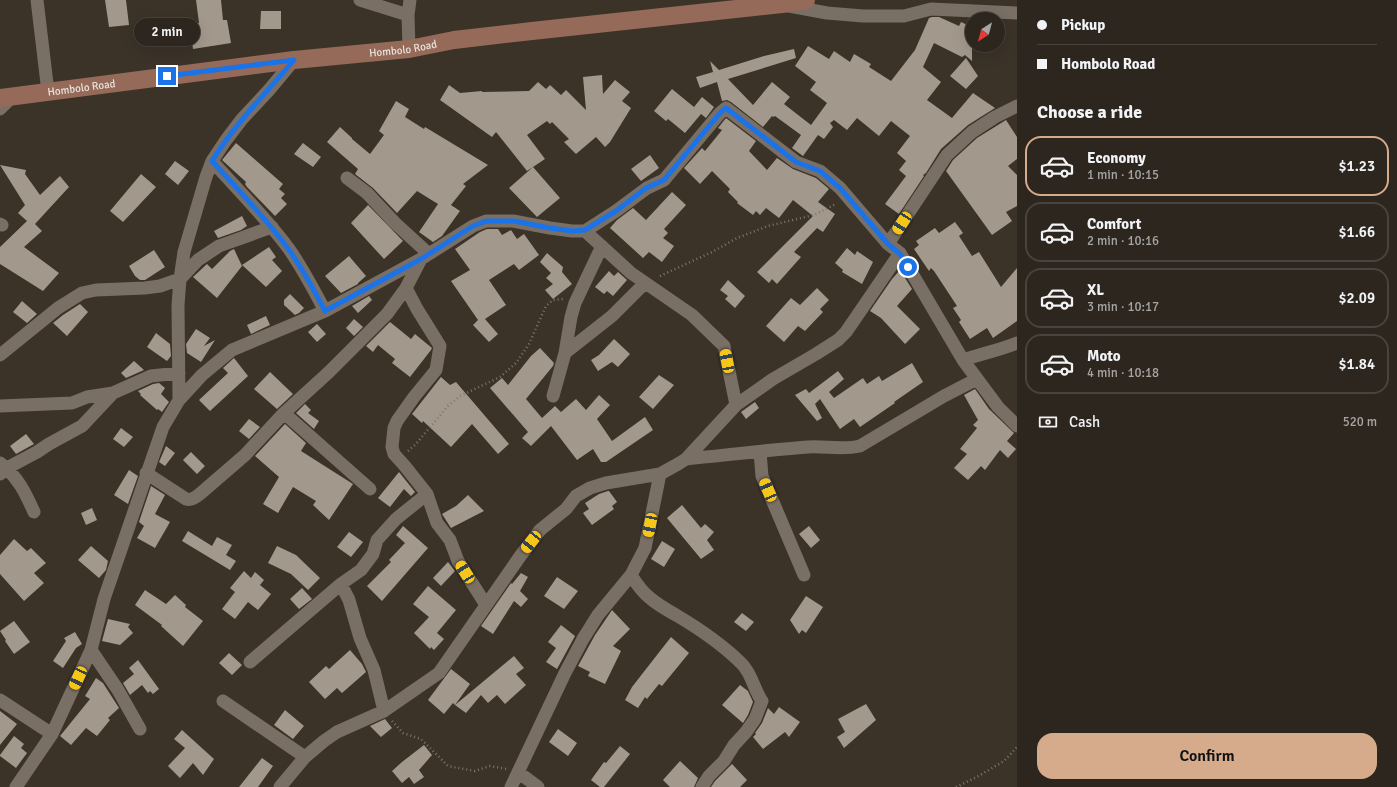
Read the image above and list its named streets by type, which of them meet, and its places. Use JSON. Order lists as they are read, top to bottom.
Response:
{
  "streets": {
    "street": ["Hombolo Road"]
  },
  "north": "bottom left",
  "page": {
    "banner": ["Pickup", "Hombolo Road"],
    "bubble": "2 min",
    "heading": "Choose a ride",
    "list": [
      {
        "name": "Economy",
        "note": "1 min · 10:15",
        "value": "$1.23"
      },
      {
        "name": "Comfort",
        "note": "2 min · 10:16",
        "value": "$1.66"
      },
      {
        "name": "XL",
        "note": "3 min · 10:17",
        "value": "$2.09"
      },
      {
        "name": "Moto",
        "note": "4 min · 10:18",
        "value": "$1.84"
      }
    ],
    "pay": ["Cash", "520 m"],
    "buttons": "Confirm"
  }
}
